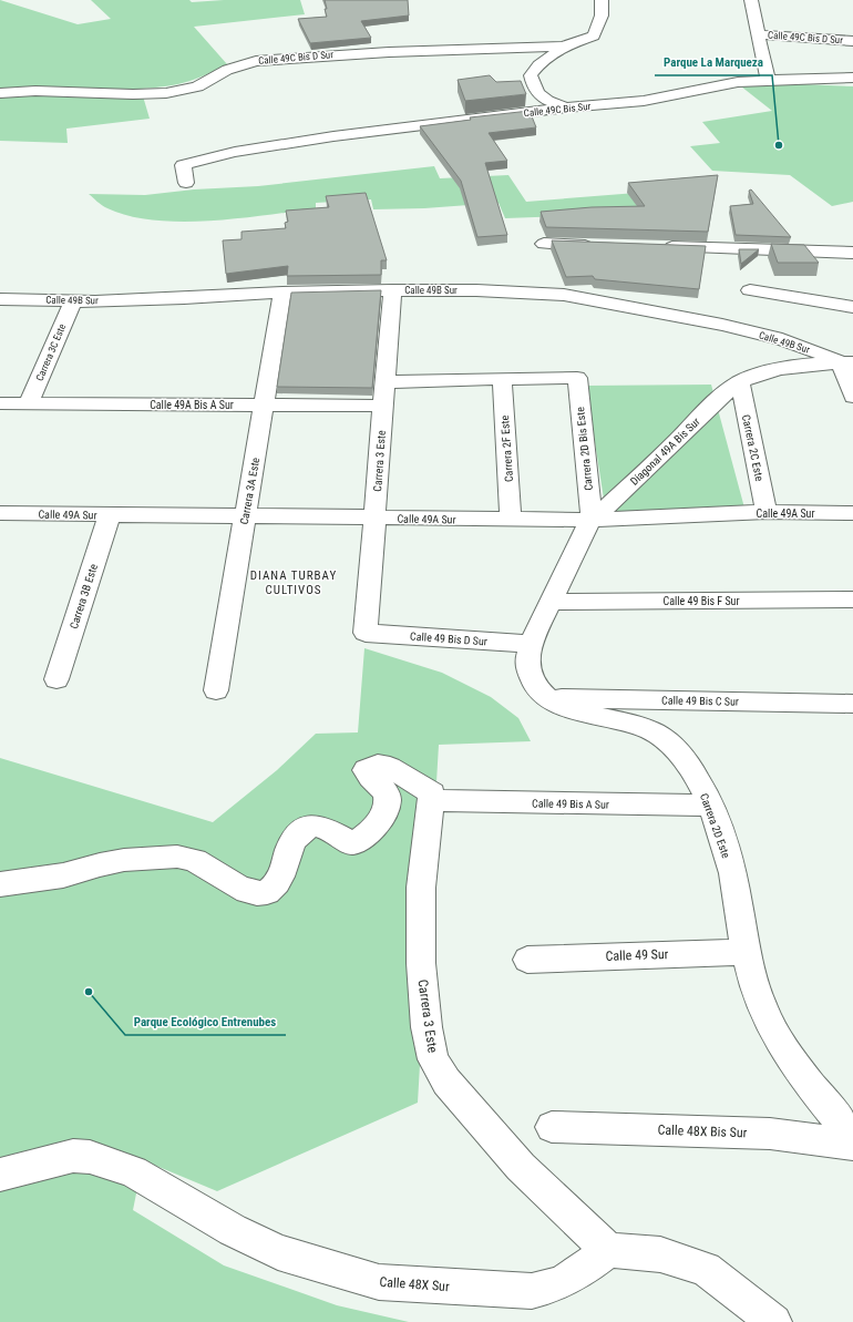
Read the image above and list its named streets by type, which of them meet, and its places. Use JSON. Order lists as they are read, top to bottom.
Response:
{
  "streets": {
    "street": [
      "Calle 49C Bis D Sur",
      "Calle 49C Bis Sur",
      "Calle 49B Sur",
      "Carrera 3C Este",
      "Calle 49A Bis A Sur",
      "Carrera 2C Este",
      "Carrera 2F Este",
      "Carrera 2D Bis Este",
      "Diagonal 49A Bis Sur",
      "Carrera 3 Este",
      "Carrera 3A Este",
      "Calle 49A Sur",
      "Carrera 3B Este",
      "Calle 49 Bis F Sur",
      "Calle 49 Bis D Sur",
      "Calle 49 Bis C Sur",
      "Calle 49 Bis A Sur",
      "Carrera 2D Este",
      "Calle 49 Sur",
      "Calle 48X Bis Sur",
      "Calle 48X Sur"
    ]
  },
  "crossings": [
    ["Calle 49B Sur", "Carrera 3C Este"],
    ["Calle 49B Sur", "Diagonal 49A Bis Sur"],
    ["Calle 49B Sur", "Carrera 3 Este"],
    ["Calle 49B Sur", "Carrera 3A Este"],
    ["Carrera 3C Este", "Calle 49A Bis A Sur"],
    ["Calle 49A Bis A Sur", "Carrera 3 Este"],
    ["Calle 49A Bis A Sur", "Carrera 3A Este"],
    ["Carrera 2C Este", "Diagonal 49A Bis Sur"],
    ["Carrera 2C Este", "Calle 49A Sur"],
    ["Carrera 2F Este", "Carrera 2D Bis Este"],
    ["Carrera 2F Este", "Calle 49A Sur"],
    ["Carrera 2D Bis Este", "Diagonal 49A Bis Sur"],
    ["Carrera 2D Bis Este", "Calle 49A Sur"],
    ["Carrera 2D Bis Este", "Carrera 2D Este"],
    ["Diagonal 49A Bis Sur", "Calle 49A Sur"],
    ["Diagonal 49A Bis Sur", "Carrera 2D Este"],
    ["Carrera 3 Este", "Calle 49A Sur"],
    ["Carrera 3 Este", "Calle 49 Bis D Sur"],
    ["Carrera 3 Este", "Calle 49 Bis A Sur"],
    ["Carrera 3 Este", "Calle 48X Sur"],
    ["Carrera 3A Este", "Calle 49A Sur"],
    ["Calle 49A Sur", "Carrera 3B Este"],
    ["Calle 49A Sur", "Carrera 2D Este"],
    ["Calle 49 Bis F Sur", "Carrera 2D Este"],
    ["Calle 49 Bis D Sur", "Carrera 2D Este"],
    ["Calle 49 Bis C Sur", "Carrera 2D Este"],
    ["Calle 49 Bis A Sur", "Carrera 2D Este"],
    ["Carrera 2D Este", "Calle 49 Sur"]
  ],
  "districts": ["DIANA TURBAY CULTIVOS"],
  "places": ["Parque La Marqueza", "Parque Ecológico Entrenubes"]
}
